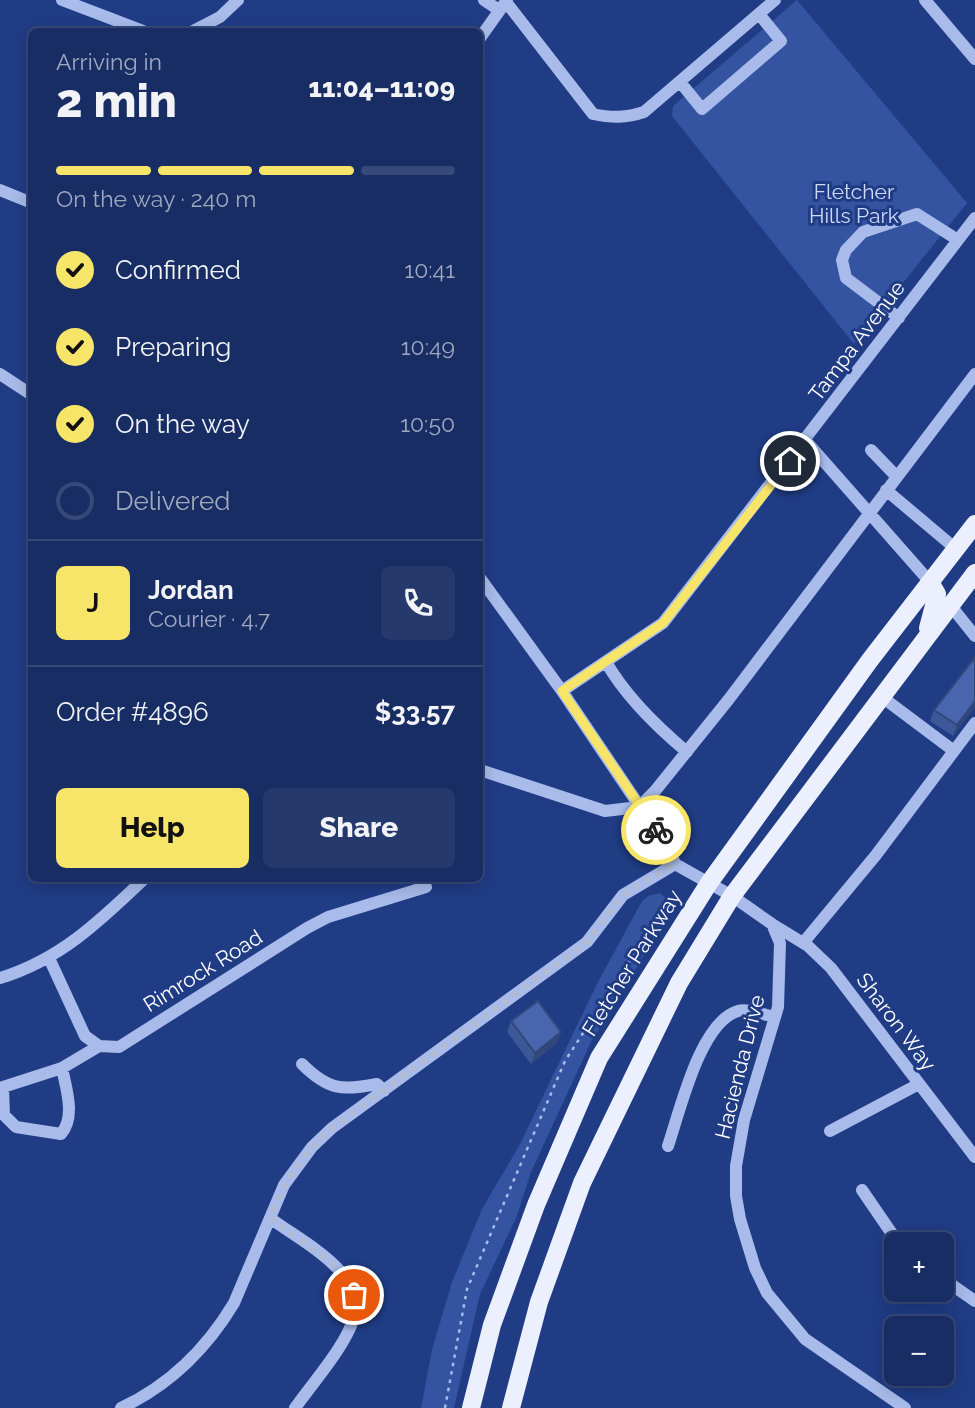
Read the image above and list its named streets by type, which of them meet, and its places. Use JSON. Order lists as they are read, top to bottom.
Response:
{
  "streets": {
    "main road": ["Fletcher Parkway"],
    "street": [
      "Tampa Avenue",
      "Rimrock Road",
      "Sharon Way",
      "Hacienda Drive"
    ]
  },
  "crossings": [
    ["Sharon Way", "Hacienda Drive"]
  ],
  "parks": ["Fletcher Hills Park"],
  "page": {
    "heading": ["2 min", "Arriving in", "11:04–11:09"],
    "panel": [
      "Jordan",
      "Courier · 4.7",
      "Order #4896",
      "$33.57"
    ],
    "bar": "On the way · 240 m",
    "list": [
      ["Confirmed", "10:41"],
      ["Preparing", "10:49"],
      ["On the way", "10:50"],
      "Delivered"
    ],
    "round": "J",
    "buttons": ["Help", "Share"],
    "map_buttons": ["+", "−"]
  }
}
